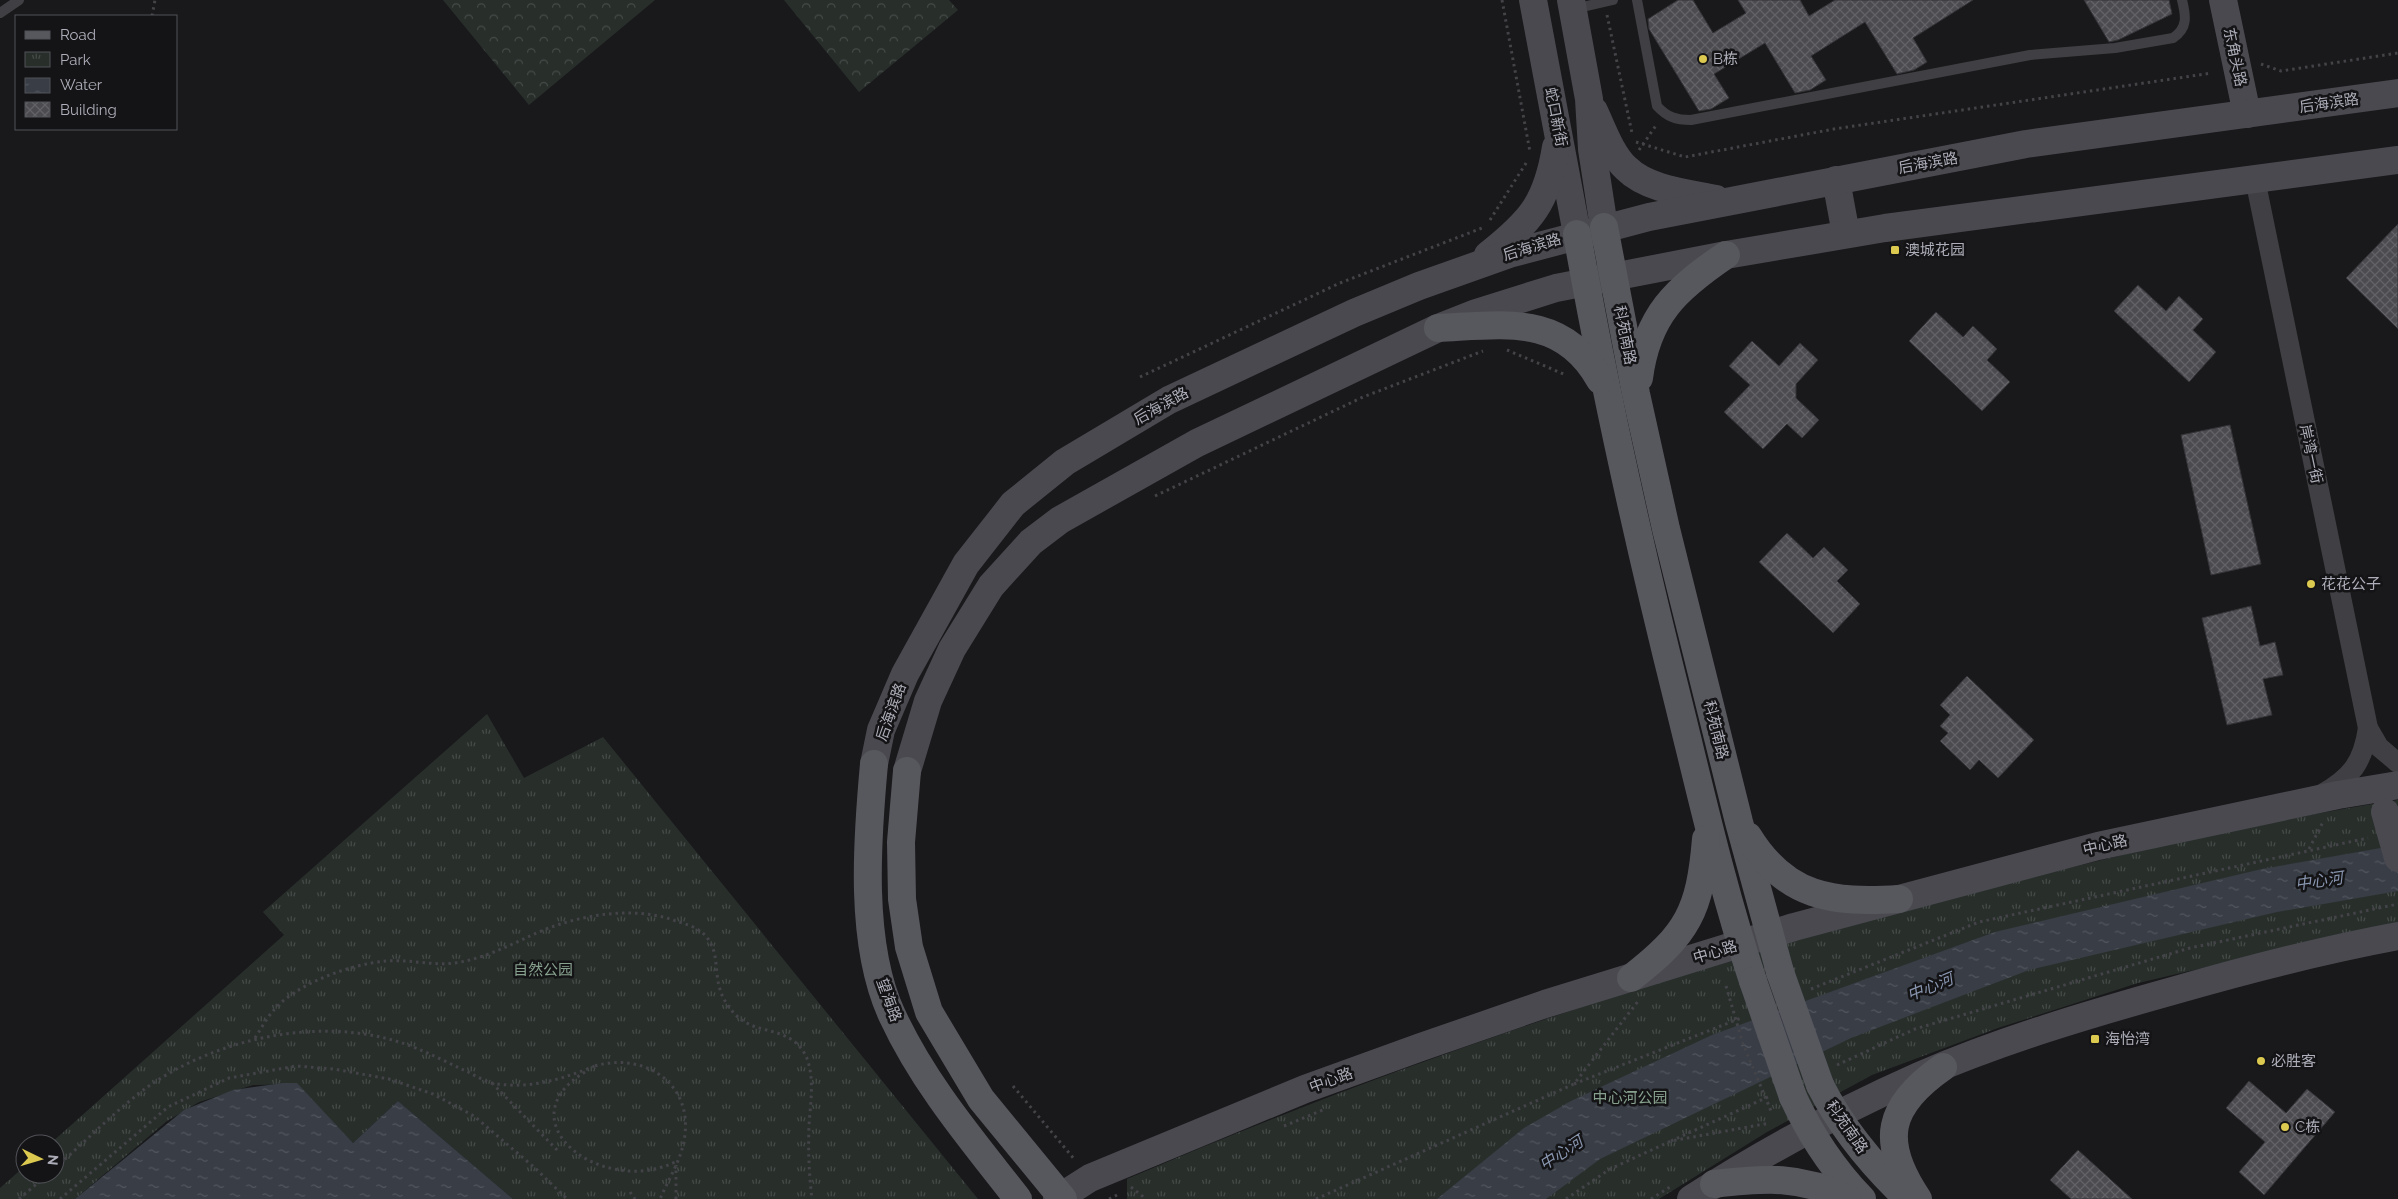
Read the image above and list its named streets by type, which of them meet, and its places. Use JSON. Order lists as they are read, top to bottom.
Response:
{
  "streets": {
    "main road": [
      "东角头路",
      "后海滨路",
      "蛇口新街",
      "科苑南路",
      "中心路",
      "望海路"
    ],
    "street": ["岸湾一街"]
  },
  "crossings": [
    ["东角头路", "后海滨路"],
    ["后海滨路", "蛇口新街"],
    ["后海滨路", "科苑南路"],
    ["后海滨路", "岸湾一街"],
    ["后海滨路", "中心路"],
    ["后海滨路", "望海路"],
    ["蛇口新街", "科苑南路"],
    ["科苑南路", "中心路"]
  ],
  "water": ["中心河"],
  "parks": ["自然公园", "中心河公园"],
  "places": {
    "other": [
      "B栋",
      "花花公子",
      "必胜客",
      "C栋"
    ],
    "transit": ["澳城花园", "海怡湾"]
  },
  "legend": [
    "Road",
    "Park",
    "Water",
    "Building"
  ],
  "north": "right"
}
